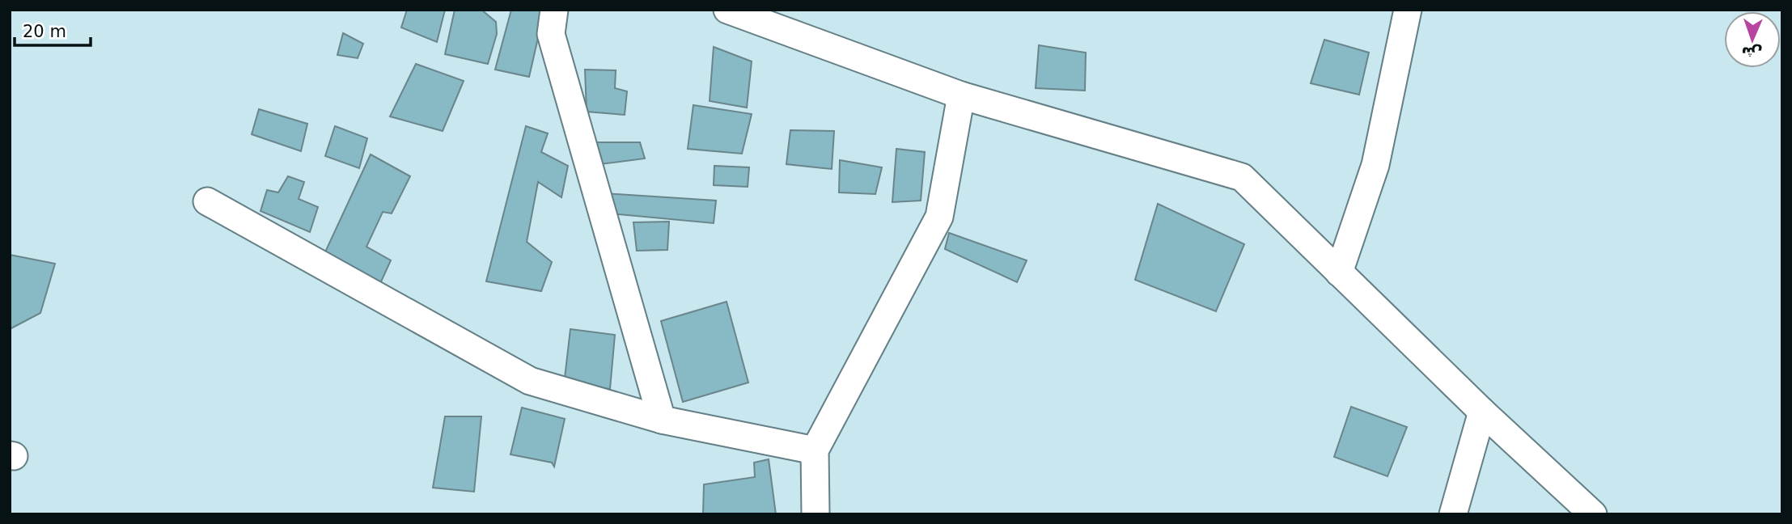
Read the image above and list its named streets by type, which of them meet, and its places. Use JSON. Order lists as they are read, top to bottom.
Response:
{
  "scale_bar": "20 m",
  "north": "bottom"
}
